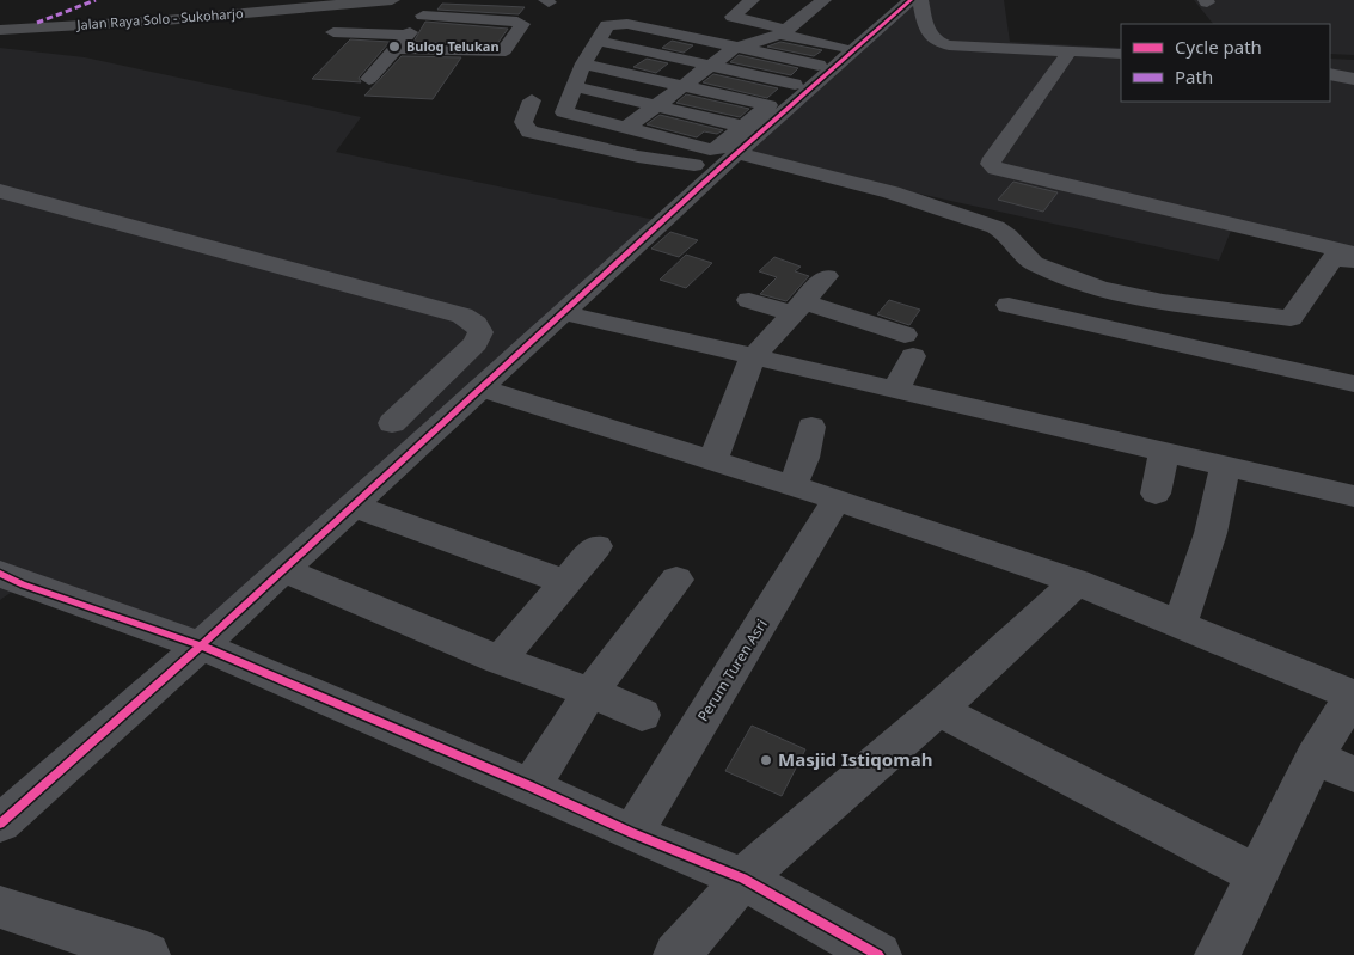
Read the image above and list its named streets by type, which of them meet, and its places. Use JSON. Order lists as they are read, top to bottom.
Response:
{
  "streets": {
    "main road": ["Jalan Raya Solo - Sukoharjo"],
    "street": ["Perum Turen Asri"]
  },
  "places": ["Bulog Telukan", "Masjid Istiqomah"],
  "legend": ["Cycle path", "Path"]
}
